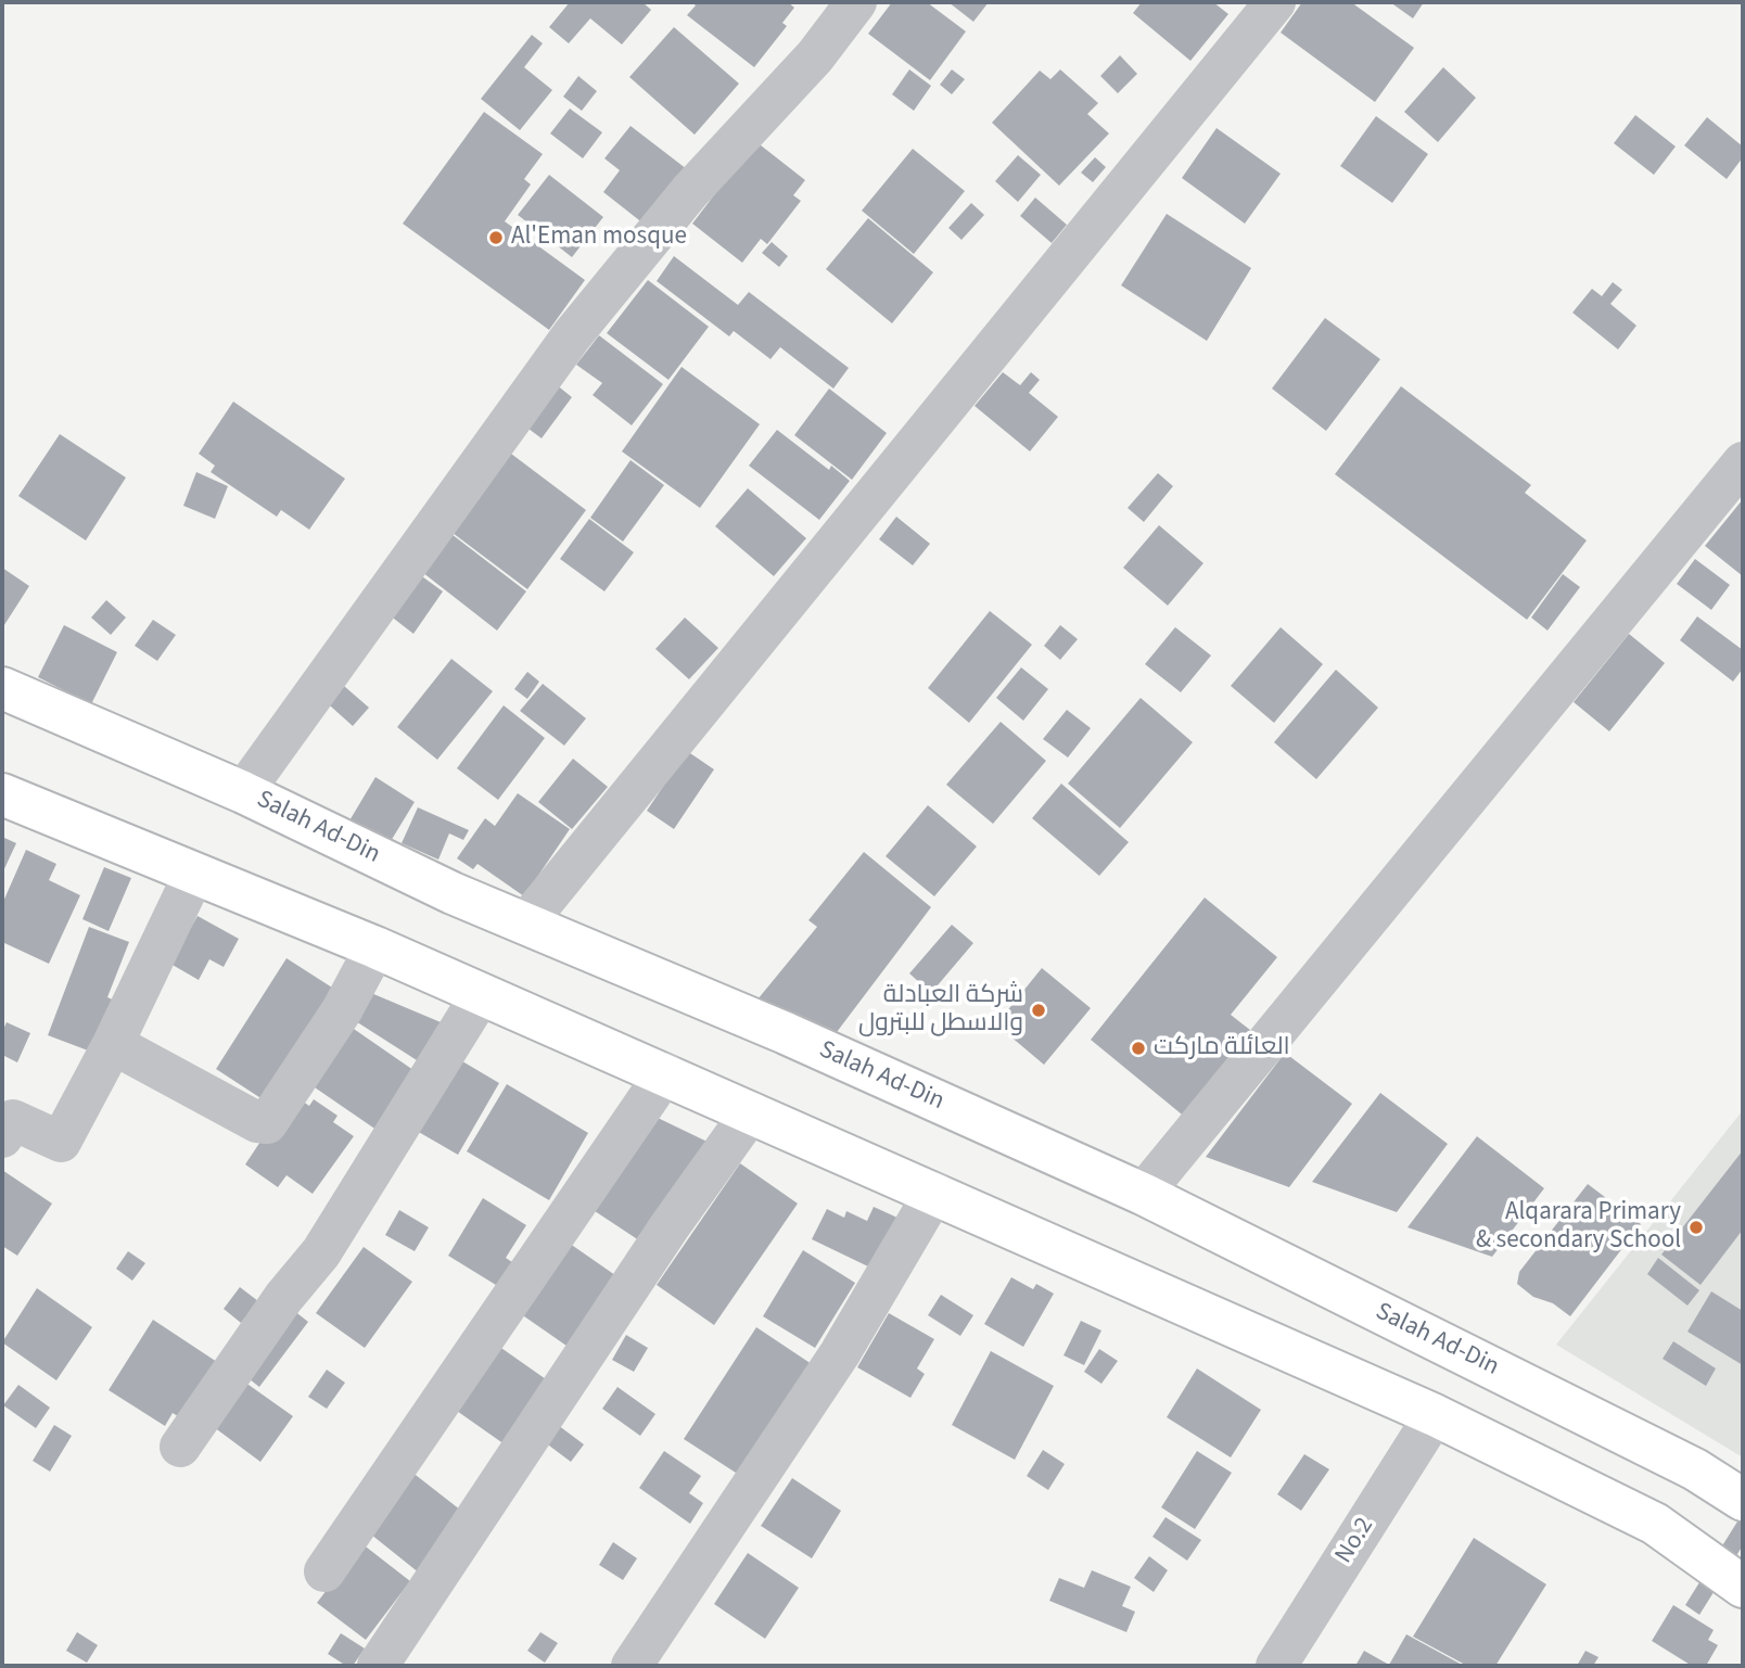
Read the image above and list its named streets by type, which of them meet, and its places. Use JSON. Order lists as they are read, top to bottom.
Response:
{
  "streets": {
    "highway": ["Salah Ad-Din"],
    "street": ["No.2"]
  },
  "places": [
    "Al'Eman mosque",
    "شركة العبادلة والاسطل للبترول",
    "العائلة ماركت",
    "Alqarara Primary & secondary School"
  ]
}
